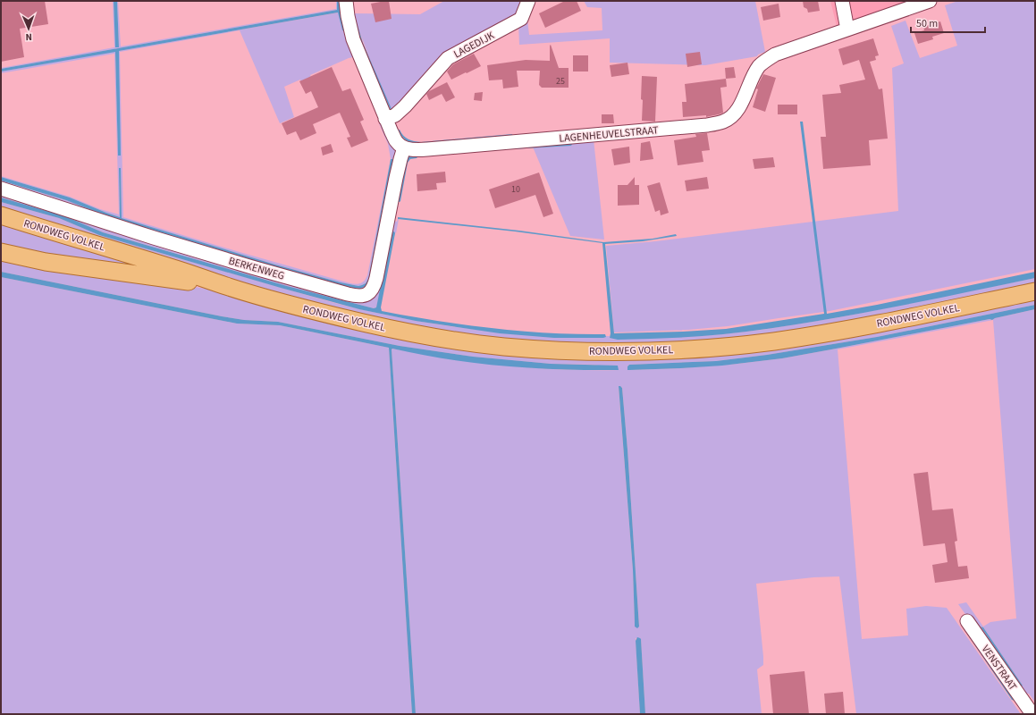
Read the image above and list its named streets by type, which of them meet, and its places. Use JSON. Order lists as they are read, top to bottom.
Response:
{
  "streets": {
    "main road": ["RONDWEG VOLKEL"],
    "street": [
      "LAGEDIJK",
      "LAGENHEUVELSTRAAT",
      "BERKENWEG",
      "VENSTRAAT"
    ]
  },
  "crossings": [
    ["LAGENHEUVELSTRAAT", "BERKENWEG"]
  ],
  "house_numbers": ["25", "10"],
  "scale_bar": "50 m",
  "north": "bottom"
}
